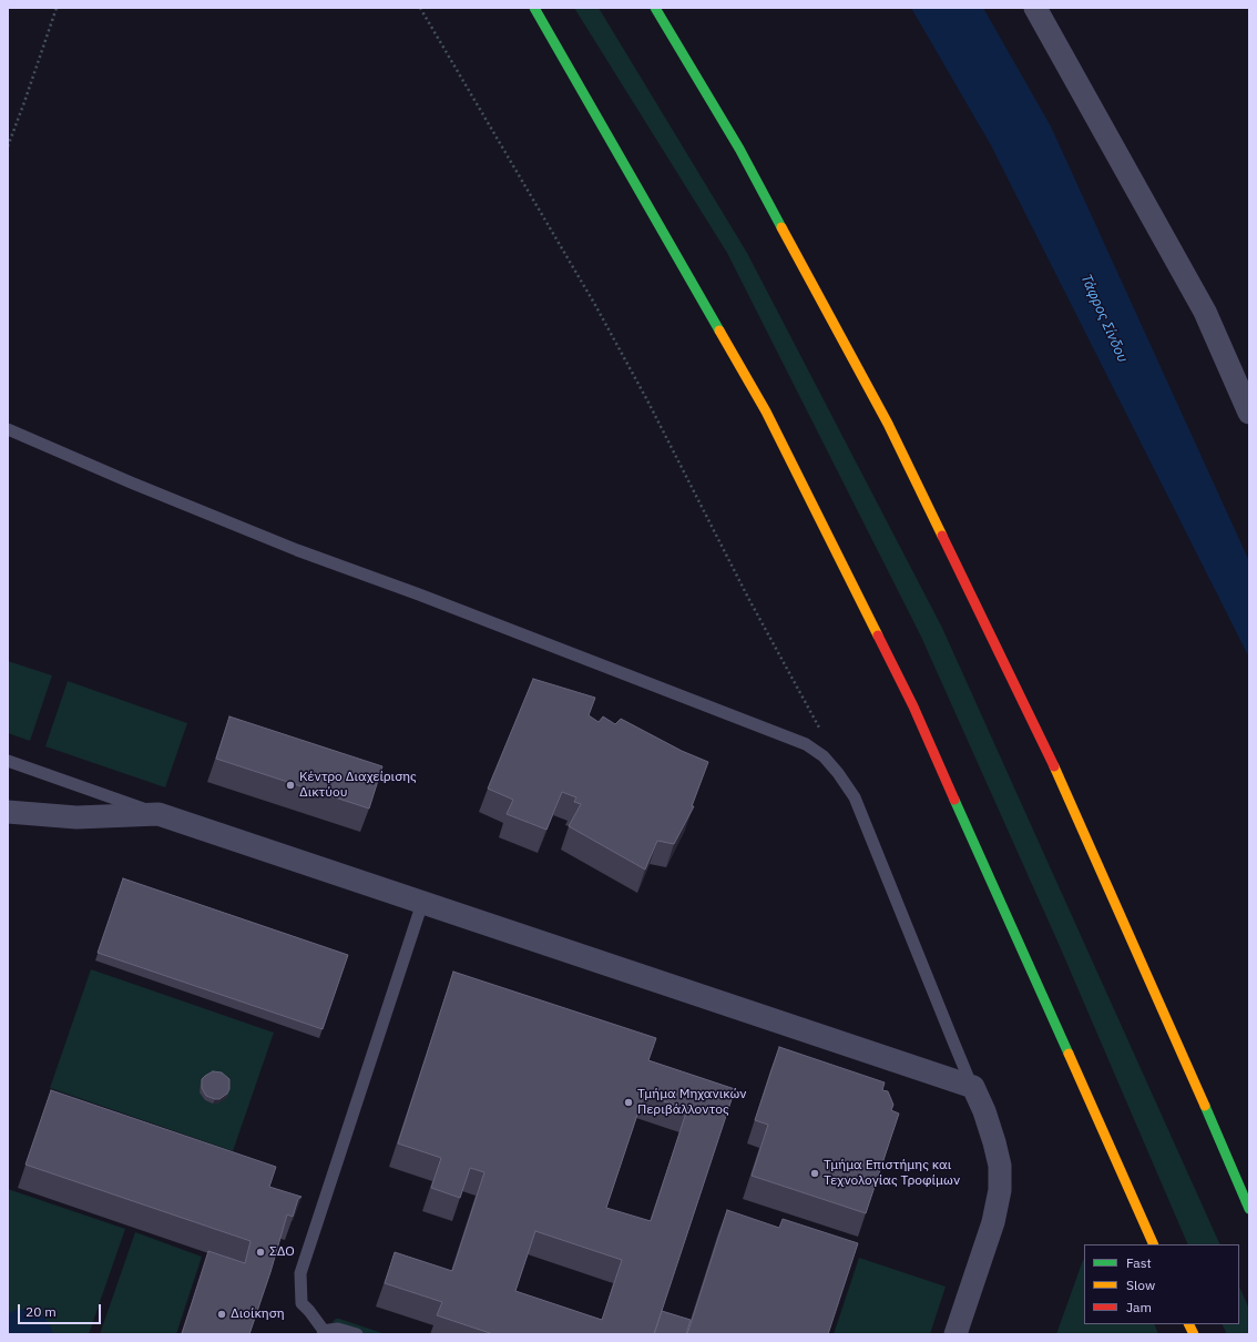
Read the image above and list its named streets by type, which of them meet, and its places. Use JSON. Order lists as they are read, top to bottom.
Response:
{
  "water": ["Τάφρος Σίνδου"],
  "places": [
    "Κέντρο Διαχείρισης Δικτύου",
    "Τμήμα Μηχανικών Περιβάλλοντος",
    "Τμήμα Επιστήμης και Τεχνολογίας Τροφίμων",
    "ΣΔΟ",
    "Διοίκηση"
  ],
  "legend": ["Fast", "Slow", "Jam"],
  "scale_bar": "20 m"
}
